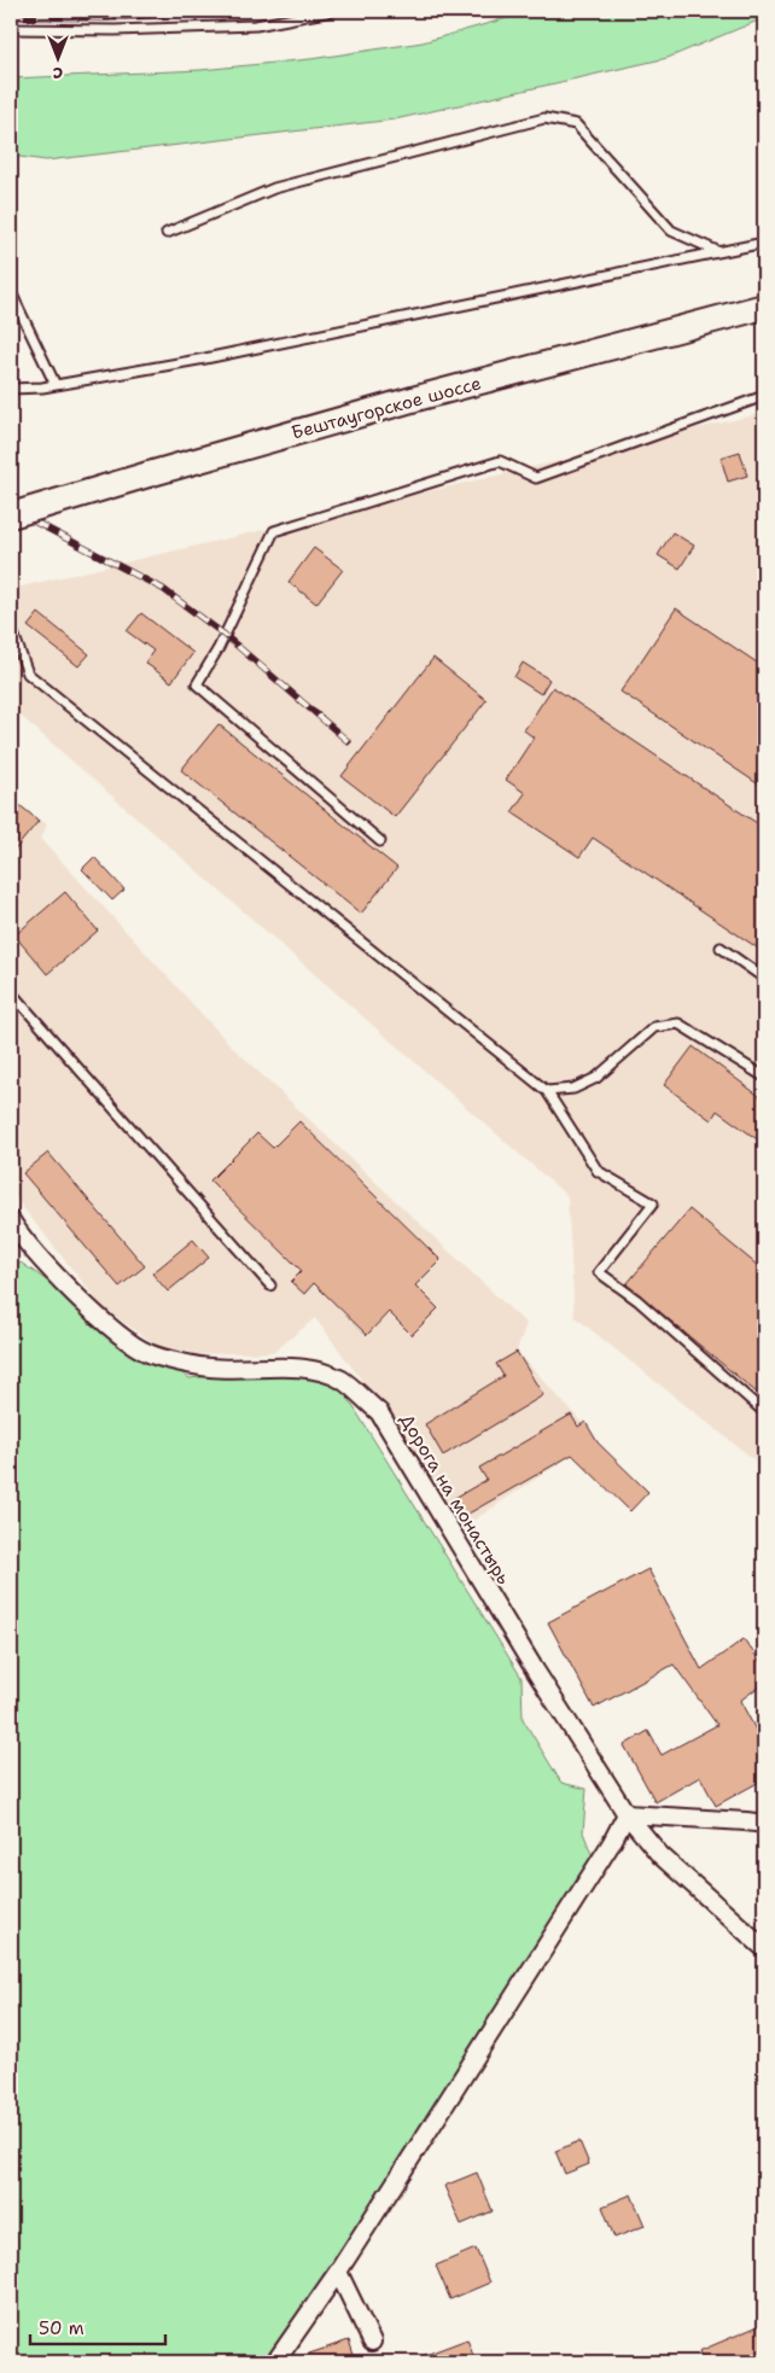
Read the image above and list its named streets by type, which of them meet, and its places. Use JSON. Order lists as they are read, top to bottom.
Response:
{
  "streets": {
    "main road": ["Бештаугорское шоссе"],
    "street": ["Дорога на монастырь"]
  },
  "scale_bar": "50 m",
  "north": "bottom"
}
